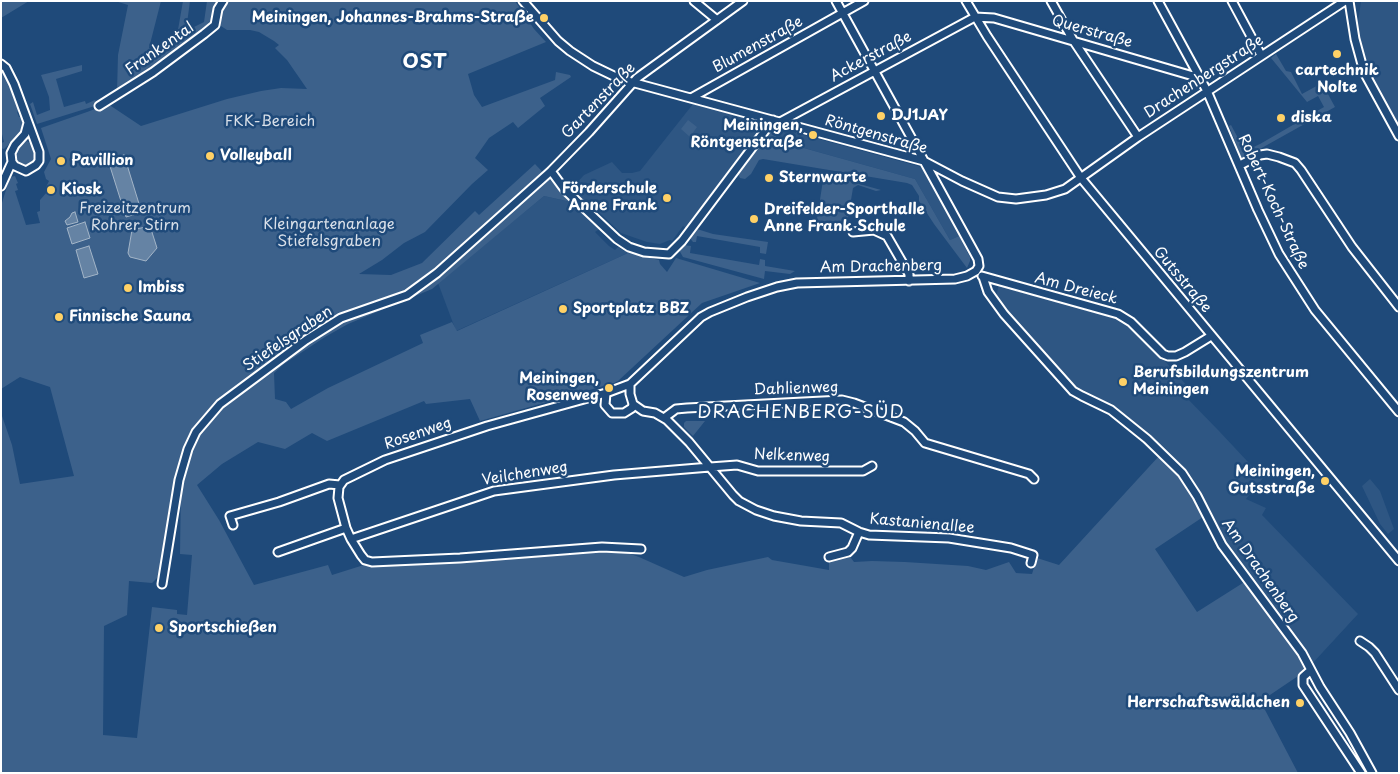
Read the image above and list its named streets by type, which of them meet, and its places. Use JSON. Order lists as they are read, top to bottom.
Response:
{
  "streets": {
    "street": [
      "Querstraße",
      "Blumenstraße",
      "Frankental",
      "Ackerstraße",
      "Drachenbergstraße",
      "Gartenstraße",
      "Röntgenstraße",
      "Robert-Koch-Straße",
      "Am Drachenberg",
      "Gutsstraße",
      "Am Dreieck",
      "Stiefelsgraben",
      "Dahlienweg",
      "Rosenweg",
      "Nelkenweg",
      "Veilchenweg",
      "Kastanienallee"
    ]
  },
  "crossings": [
    ["Querstraße", "Ackerstraße"],
    ["Querstraße", "Robert-Koch-Straße"],
    ["Querstraße", "Gutsstraße"],
    ["Blumenstraße", "Röntgenstraße"],
    ["Blumenstraße", "Am Dreieck"],
    ["Ackerstraße", "Röntgenstraße"],
    ["Ackerstraße", "Gutsstraße"],
    ["Ackerstraße", "Am Dreieck"],
    ["Drachenbergstraße", "Röntgenstraße"],
    ["Drachenbergstraße", "Robert-Koch-Straße"],
    ["Drachenbergstraße", "Gutsstraße"],
    ["Gartenstraße", "Röntgenstraße"],
    ["Gartenstraße", "Stiefelsgraben"],
    ["Röntgenstraße", "Gutsstraße"],
    ["Röntgenstraße", "Am Dreieck"],
    ["Am Drachenberg", "Am Dreieck"],
    ["Am Drachenberg", "Rosenweg"],
    ["Gutsstraße", "Am Dreieck"],
    ["Dahlienweg", "Kastanienallee"],
    ["Nelkenweg", "Veilchenweg"],
    ["Nelkenweg", "Kastanienallee"],
    ["Veilchenweg", "Kastanienallee"]
  ],
  "districts": ["OST", "DRACHENBERG-SÜD"],
  "parks": ["FKK-Bereich", "Freizeitzentrum Rohrer Stirn", "Kleingartenanlage Stiefelsgraben"],
  "places": [
    "Meiningen, Johannes-Brahms-Straße",
    "cartechnik Nolte",
    "DJ1JAY",
    "diska",
    "Meiningen, Röntgenstraße",
    "Volleyball",
    "Pavillion",
    "Sternwarte",
    "Kiosk",
    "Förderschule Anne Frank",
    "Dreifelder-Sporthalle Anne Frank Schule",
    "Imbiss",
    "Sportplatz BBZ",
    "Finnische Sauna",
    "Berufsbildungszentrum Meiningen",
    "Meiningen, Rosenweg",
    "Meiningen, Gutsstraße",
    "Sportschießen",
    "Herrschaftswäldchen"
  ]
}
